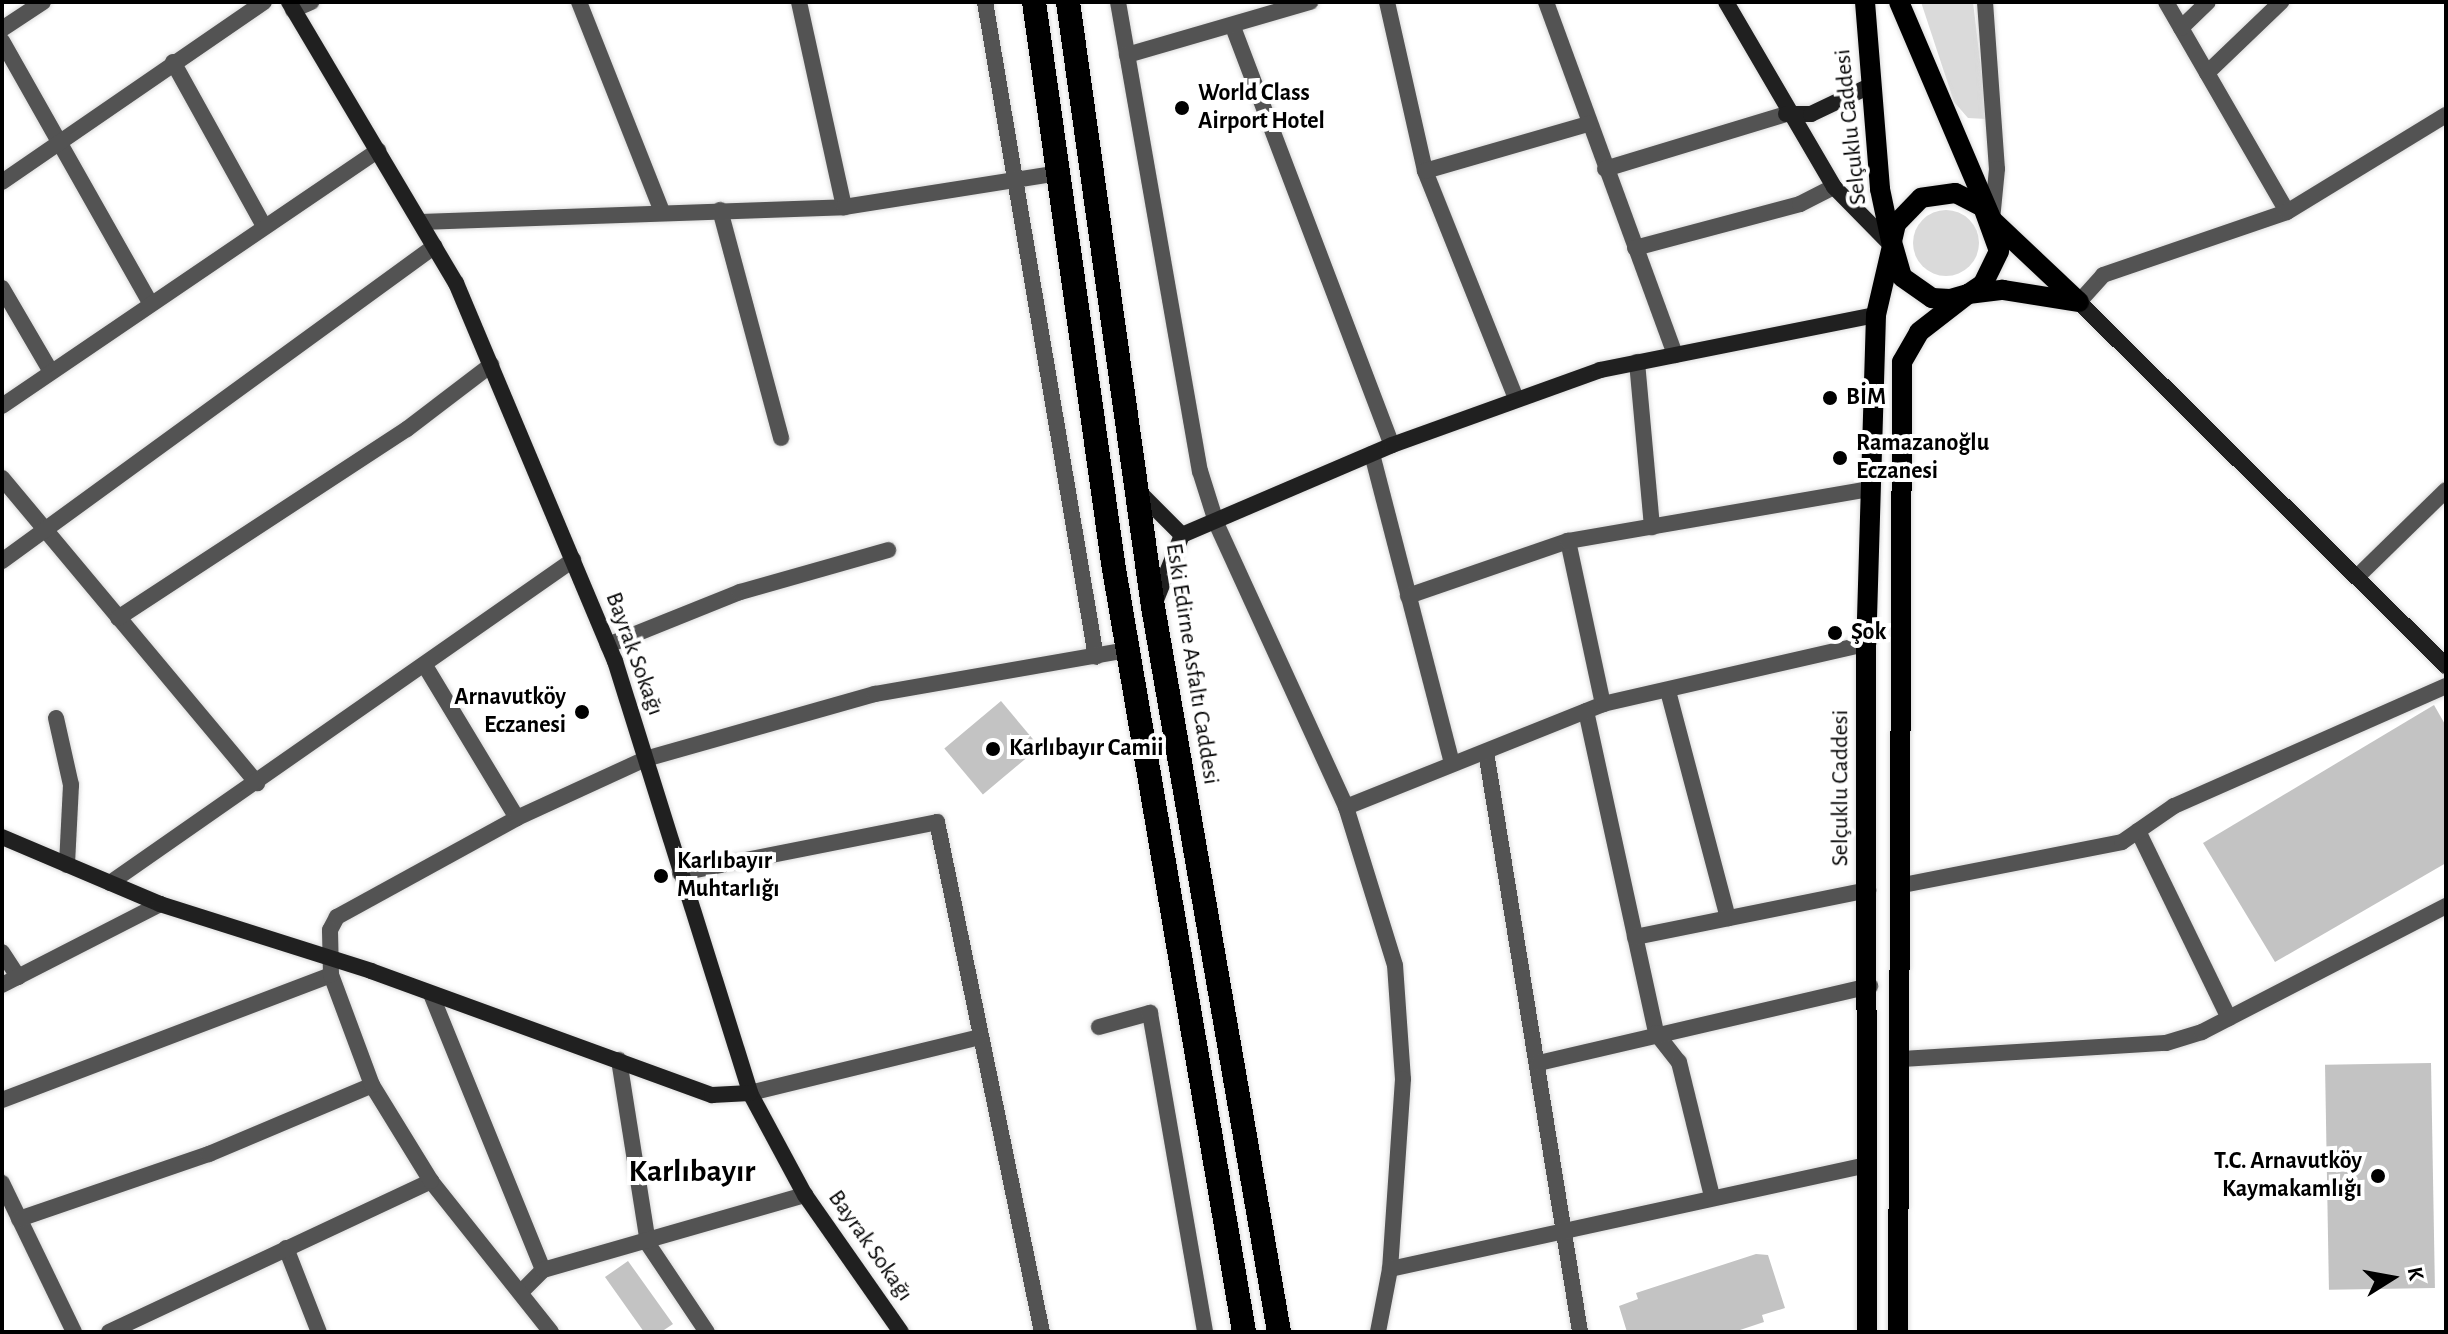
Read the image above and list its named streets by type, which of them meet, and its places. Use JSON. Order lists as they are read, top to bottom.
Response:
{
  "streets": {
    "highway": ["Eski Edirne Asfaltı Caddesi"],
    "main road": ["Selçuklu Caddesi", "Bayrak Sokağı"]
  },
  "districts": ["Karlıbayır"],
  "places": [
    "World Class Airport Hotel",
    "BİM",
    "Ramazanoğlu Eczanesi",
    "Şok",
    "Arnavutköy Eczanesi",
    "Karlıbayır Camii",
    "Karlıbayır Muhtarlığı",
    "T.C. Arnavutköy Kaymakamlığı"
  ],
  "north": "right"
}
